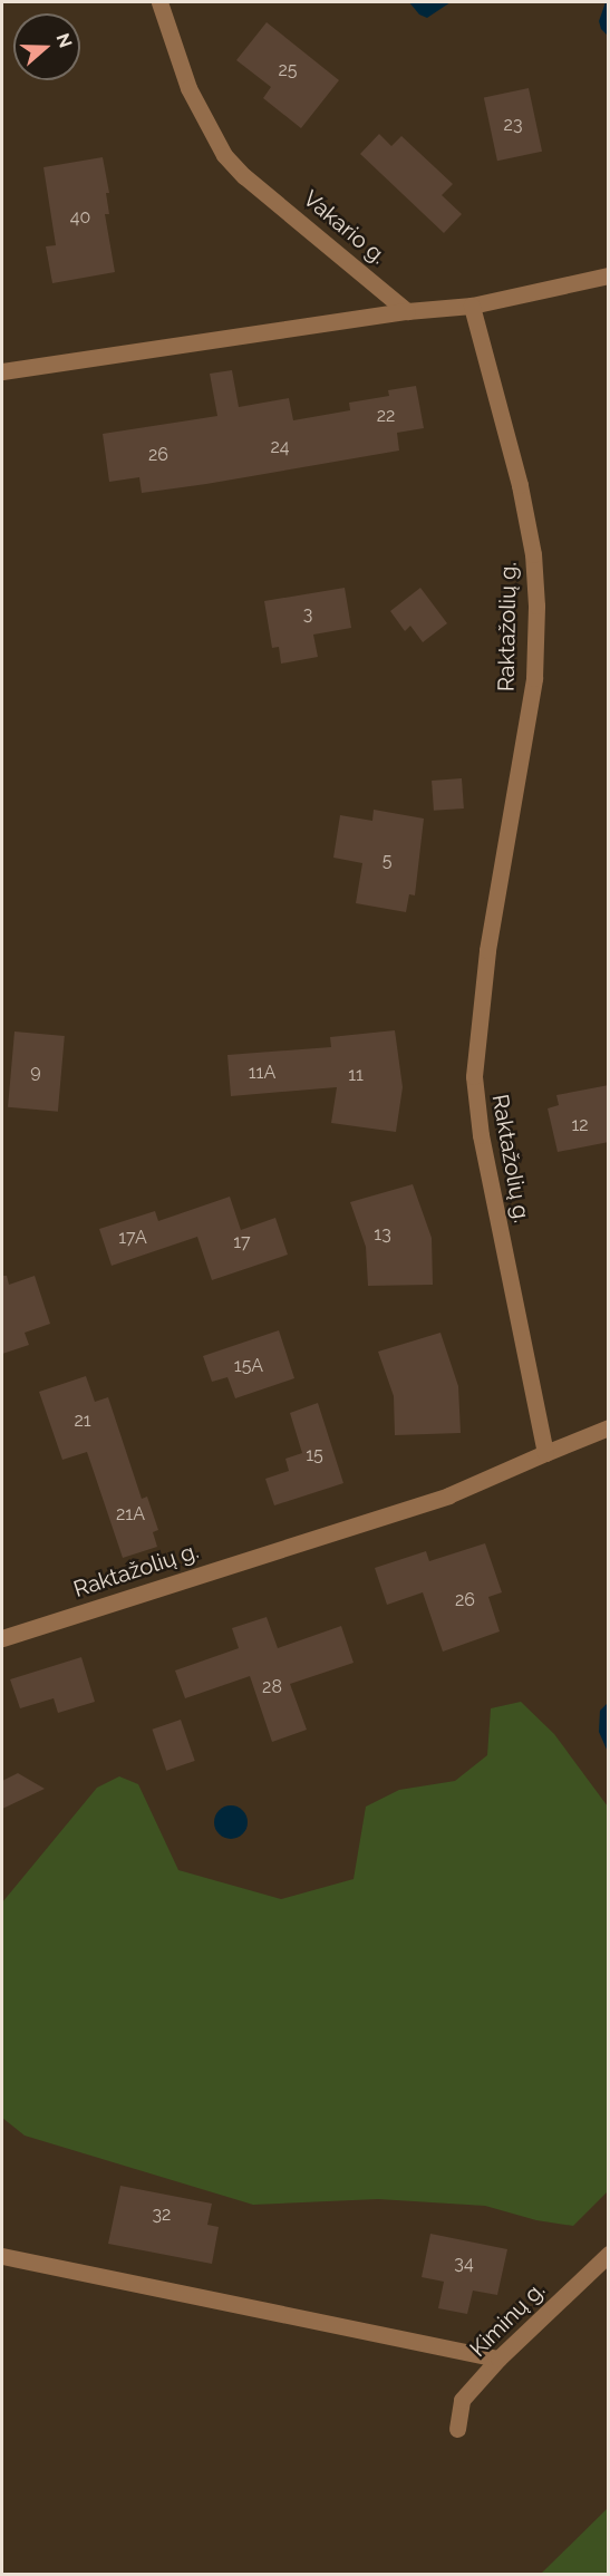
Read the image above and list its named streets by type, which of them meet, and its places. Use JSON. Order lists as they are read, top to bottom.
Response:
{
  "streets": {
    "street": ["Vakario g.", "Raktažolių g.", "Kiminų g."]
  },
  "house_numbers": [
    "25",
    "23",
    "40",
    "22",
    "24",
    "26",
    "3",
    "5",
    "9",
    "11A",
    "11",
    "12",
    "13",
    "17A",
    "17",
    "15A",
    "21",
    "15",
    "21A",
    "26",
    "28",
    "32",
    "34"
  ],
  "north": "right"
}
